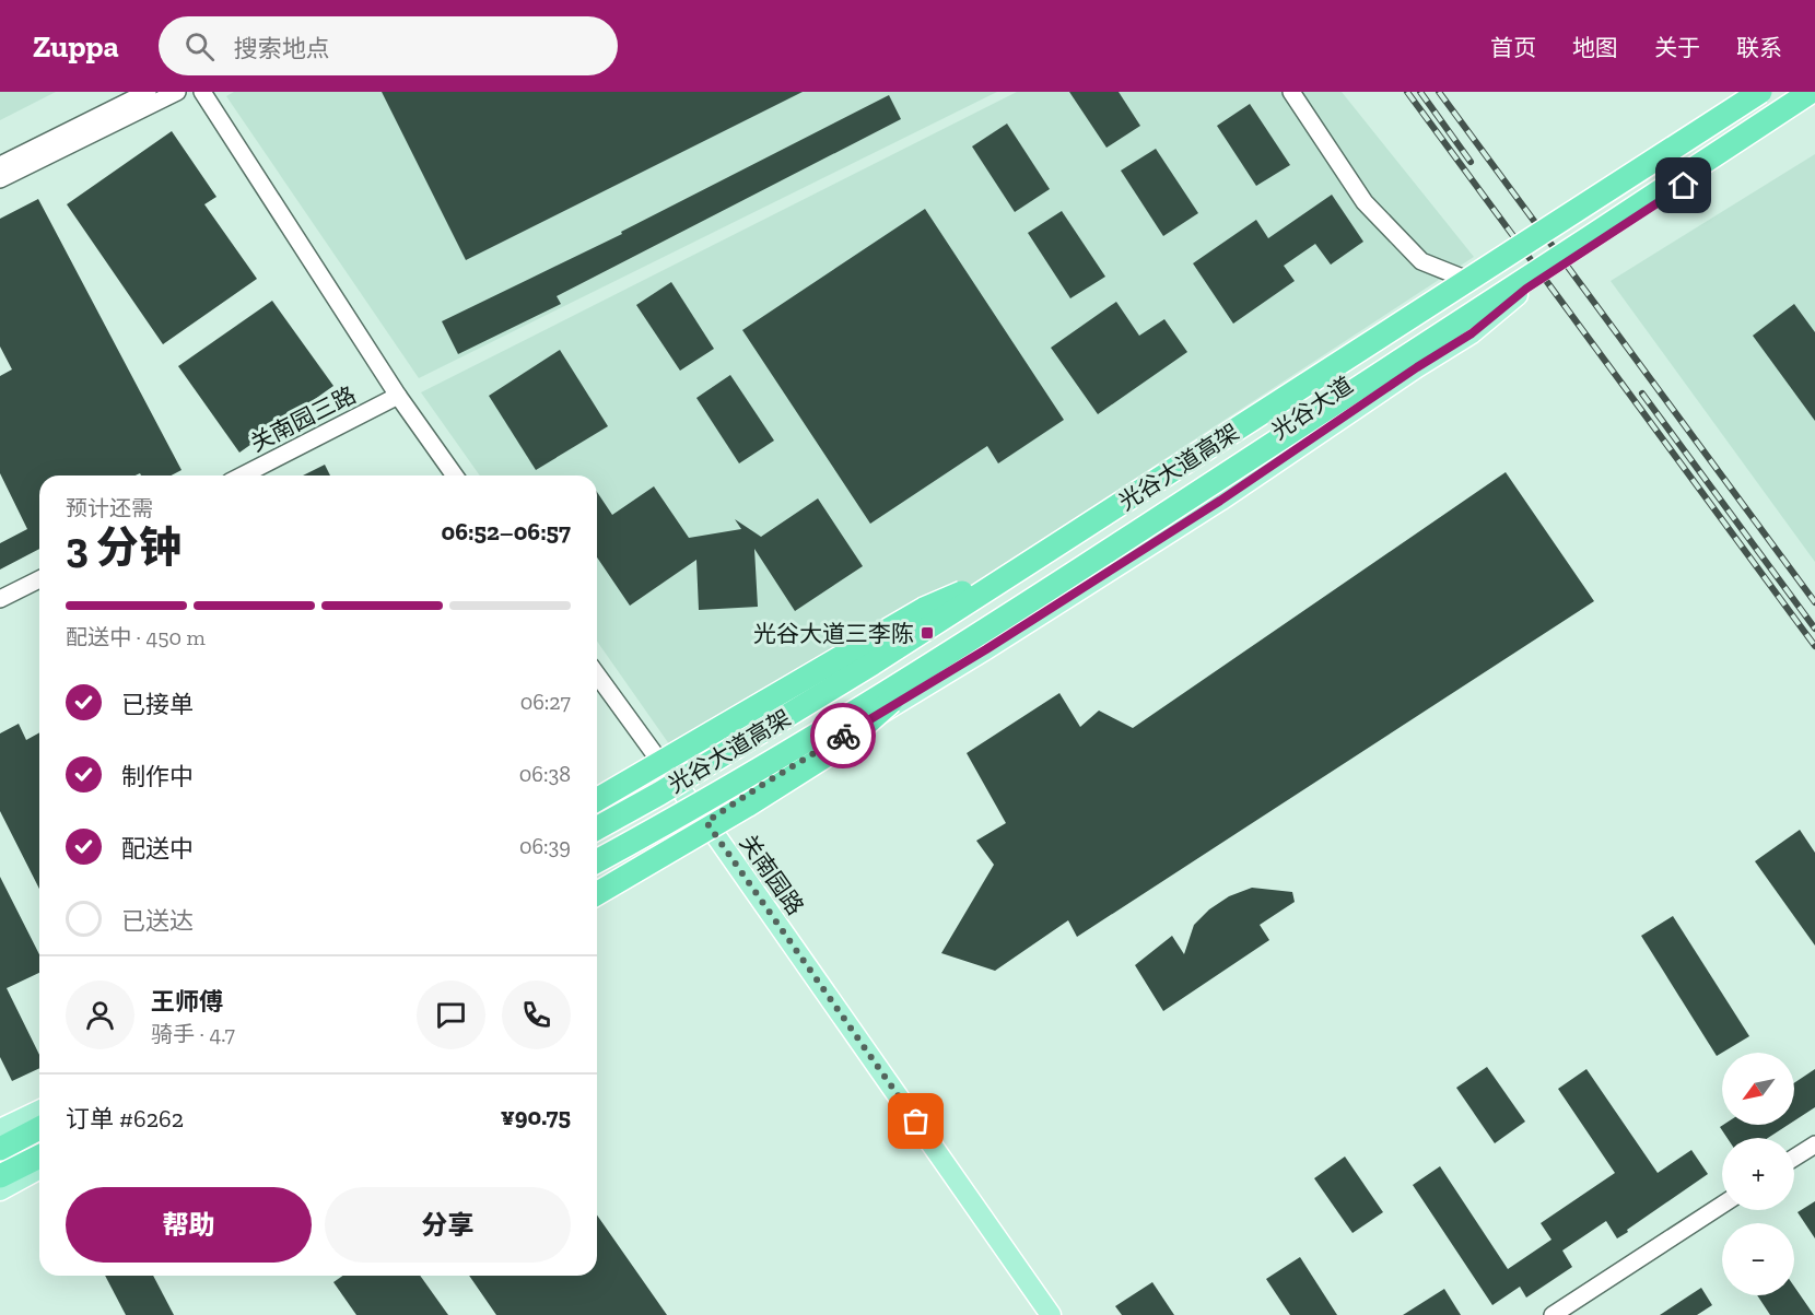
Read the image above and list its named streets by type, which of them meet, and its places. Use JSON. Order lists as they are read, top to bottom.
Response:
{
  "streets": {
    "highway": ["光谷大道高架"],
    "main road": ["光谷大道", "关南园路"],
    "street": ["关南园三路"]
  },
  "crossings": [
    ["光谷大道", "关南园路"]
  ],
  "places": {
    "transit": ["光谷大道三李陈"]
  },
  "north": "bottom left",
  "page": {
    "header": "Zuppa",
    "search": "搜索地点",
    "nav": [
      "首页",
      "地图",
      "关于",
      "联系"
    ],
    "heading": ["3 分钟", "预计还需", "06:52–06:57"],
    "panel": [
      "王师傅",
      "骑手 · 4.7",
      "订单 #6262",
      "¥90.75"
    ],
    "bar": "配送中 · 450 m",
    "list": [
      ["已接单", "06:27"],
      ["制作中", "06:38"],
      ["配送中", "06:39"],
      "已送达"
    ],
    "map_buttons": ["+", "−"],
    "buttons": ["帮助", "分享"]
  }
}
